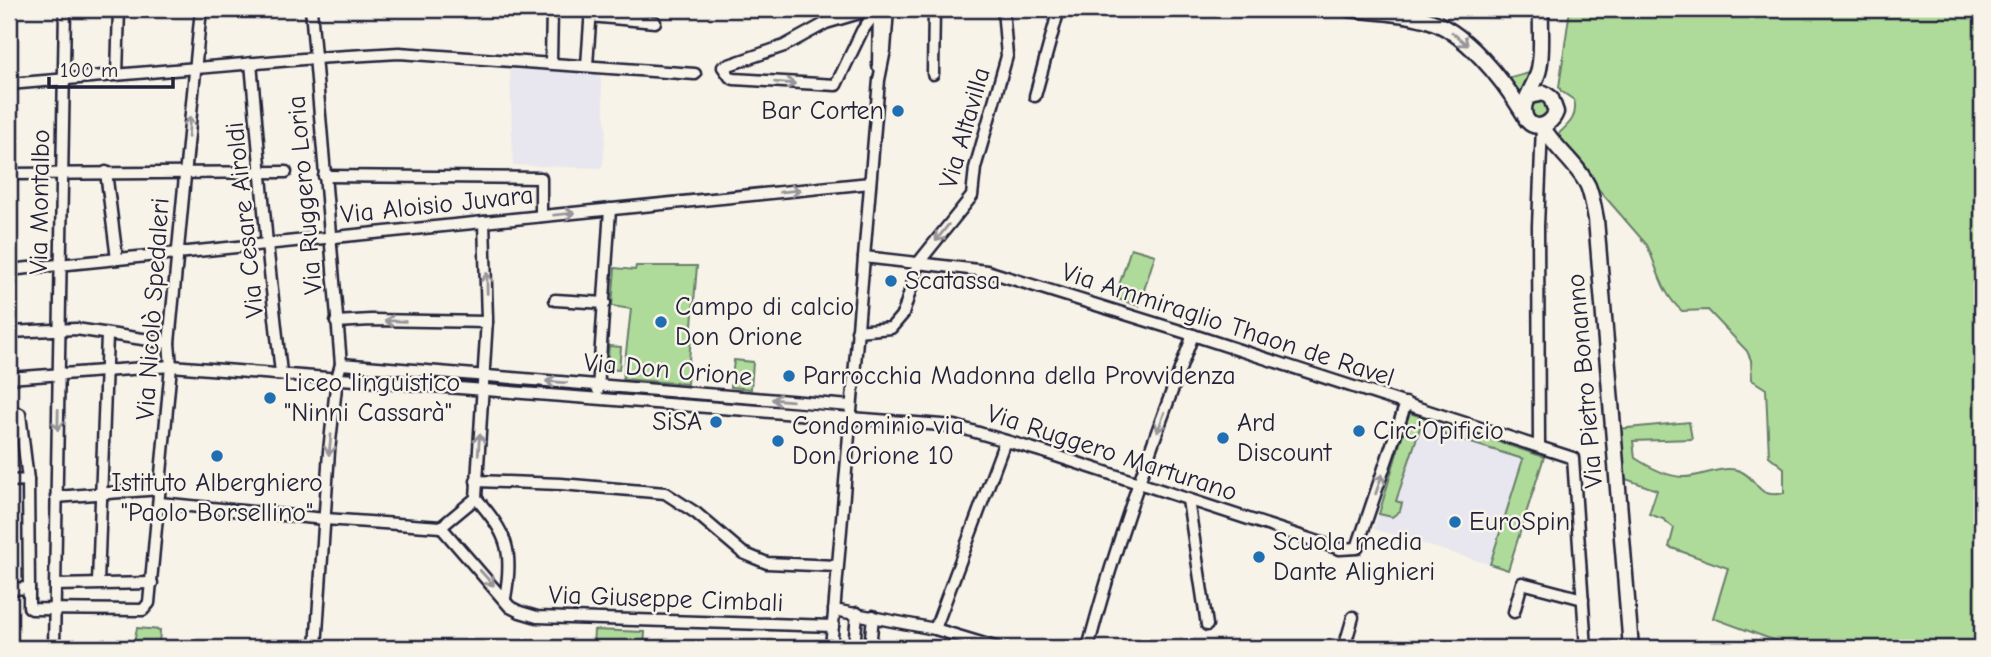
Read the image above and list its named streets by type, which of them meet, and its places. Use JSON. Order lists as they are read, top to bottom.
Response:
{
  "streets": {
    "street": [
      "Via Altavilla",
      "Via Ruggero Loria",
      "Via Montalbo",
      "Via Aloisio Juvara",
      "Via Cesare Airoldi",
      "Via Nicolò Spedaleri",
      "Via Ammiraglio Thaon de Ravel",
      "Via Don Orione",
      "Via Pietro Bonanno",
      "Via Ruggero Marturano",
      "Via Giuseppe Cimbali"
    ]
  },
  "crossings": [
    ["Via Altavilla", "Via Ammiraglio Thaon de Ravel"],
    ["Via Ruggero Loria", "Via Aloisio Juvara"],
    ["Via Ruggero Loria", "Via Don Orione"],
    ["Via Montalbo", "Via Aloisio Juvara"],
    ["Via Montalbo", "Via Nicolò Spedaleri"],
    ["Via Montalbo", "Via Don Orione"],
    ["Via Aloisio Juvara", "Via Cesare Airoldi"],
    ["Via Aloisio Juvara", "Via Nicolò Spedaleri"],
    ["Via Cesare Airoldi", "Via Don Orione"],
    ["Via Nicolò Spedaleri", "Via Don Orione"],
    ["Via Ammiraglio Thaon de Ravel", "Via Ruggero Marturano"],
    ["Via Don Orione", "Via Ruggero Marturano"]
  ],
  "one_way": ["Via Aloisio Juvara"],
  "places": [
    "Bar Corten",
    "Scatassa",
    "Campo di calcio Don Orione",
    "Parrocchia Madonna della Provvidenza",
    "Liceo linguistico \"Ninni Cassarà\"",
    "SiSA",
    "Circ'Opificio",
    "Ard Discount",
    "Condominio via Don Orione 10",
    "Istituto Alberghiero \"Paolo Borsellino\"",
    "EuroSpin",
    "Scuola media Dante Alighieri"
  ],
  "scale_bar": "100 m"
}
